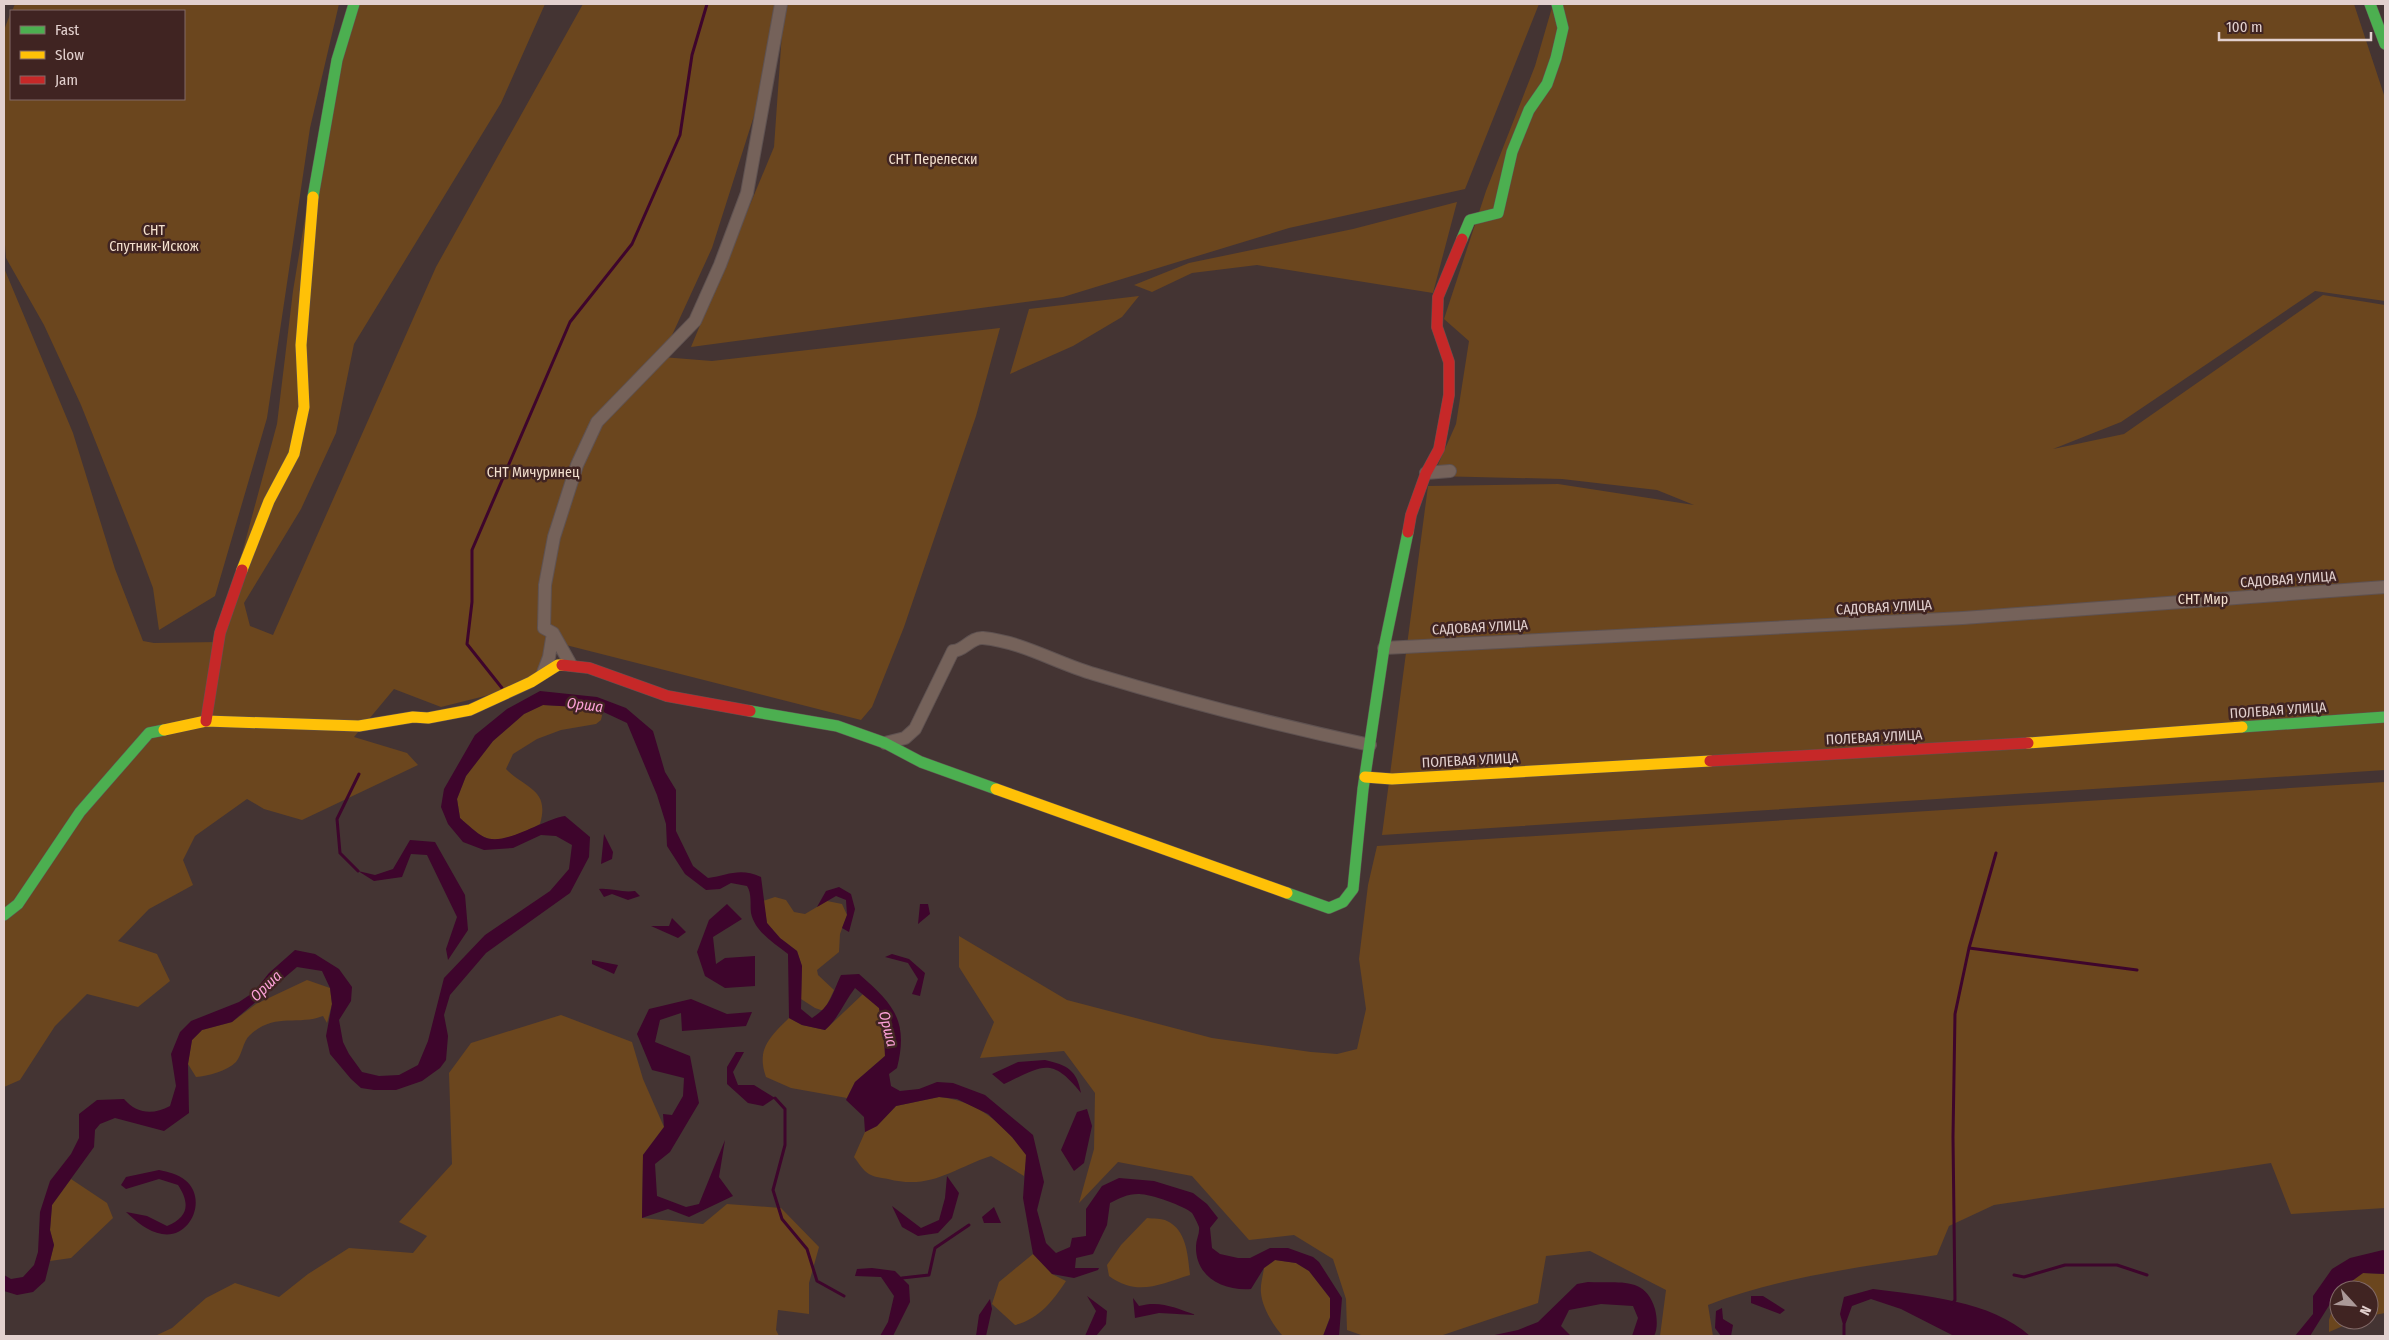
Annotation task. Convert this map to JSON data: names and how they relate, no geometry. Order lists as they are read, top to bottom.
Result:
{
  "streets": {
    "street": ["САДОВАЯ УЛИЦА", "ПОЛЕВАЯ УЛИЦА"]
  },
  "water": ["Орша"],
  "parks": [
    "СНТ Перелески",
    "СНТ Спутник-Искож",
    "СНТ Мичуринец",
    "СНТ Мир"
  ],
  "legend": ["Fast", "Slow", "Jam"],
  "scale_bar": "100 m",
  "north": "bottom right"
}
